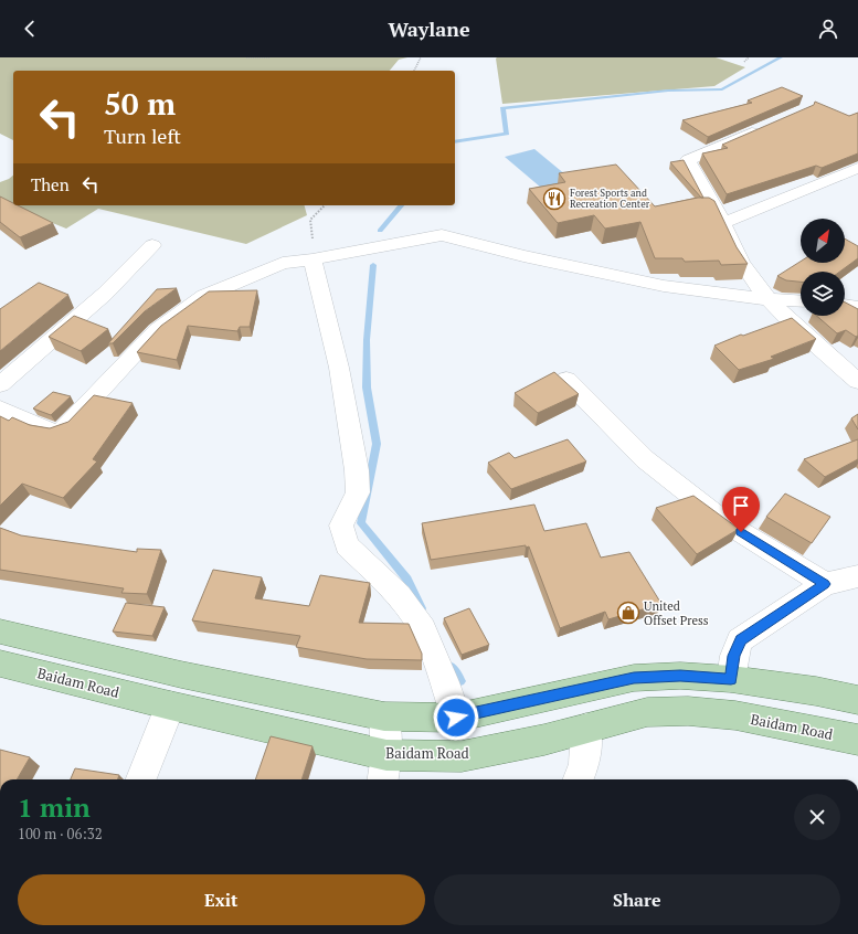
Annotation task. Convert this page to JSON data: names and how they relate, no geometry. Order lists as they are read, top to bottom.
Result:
{
  "streets": {
    "main road": ["Baidam Road"]
  },
  "places": {
    "restaurant": ["Forest Sports and Recreation Center"],
    "shop": ["United Offset Press"]
  },
  "north": "top right",
  "page": {
    "header": "Waylane",
    "turn": ["50 m", "Turn left"],
    "then": "Then",
    "heading": ["1 min", "100 m · 06:32"],
    "buttons": ["Exit", "Share"]
  }
}
